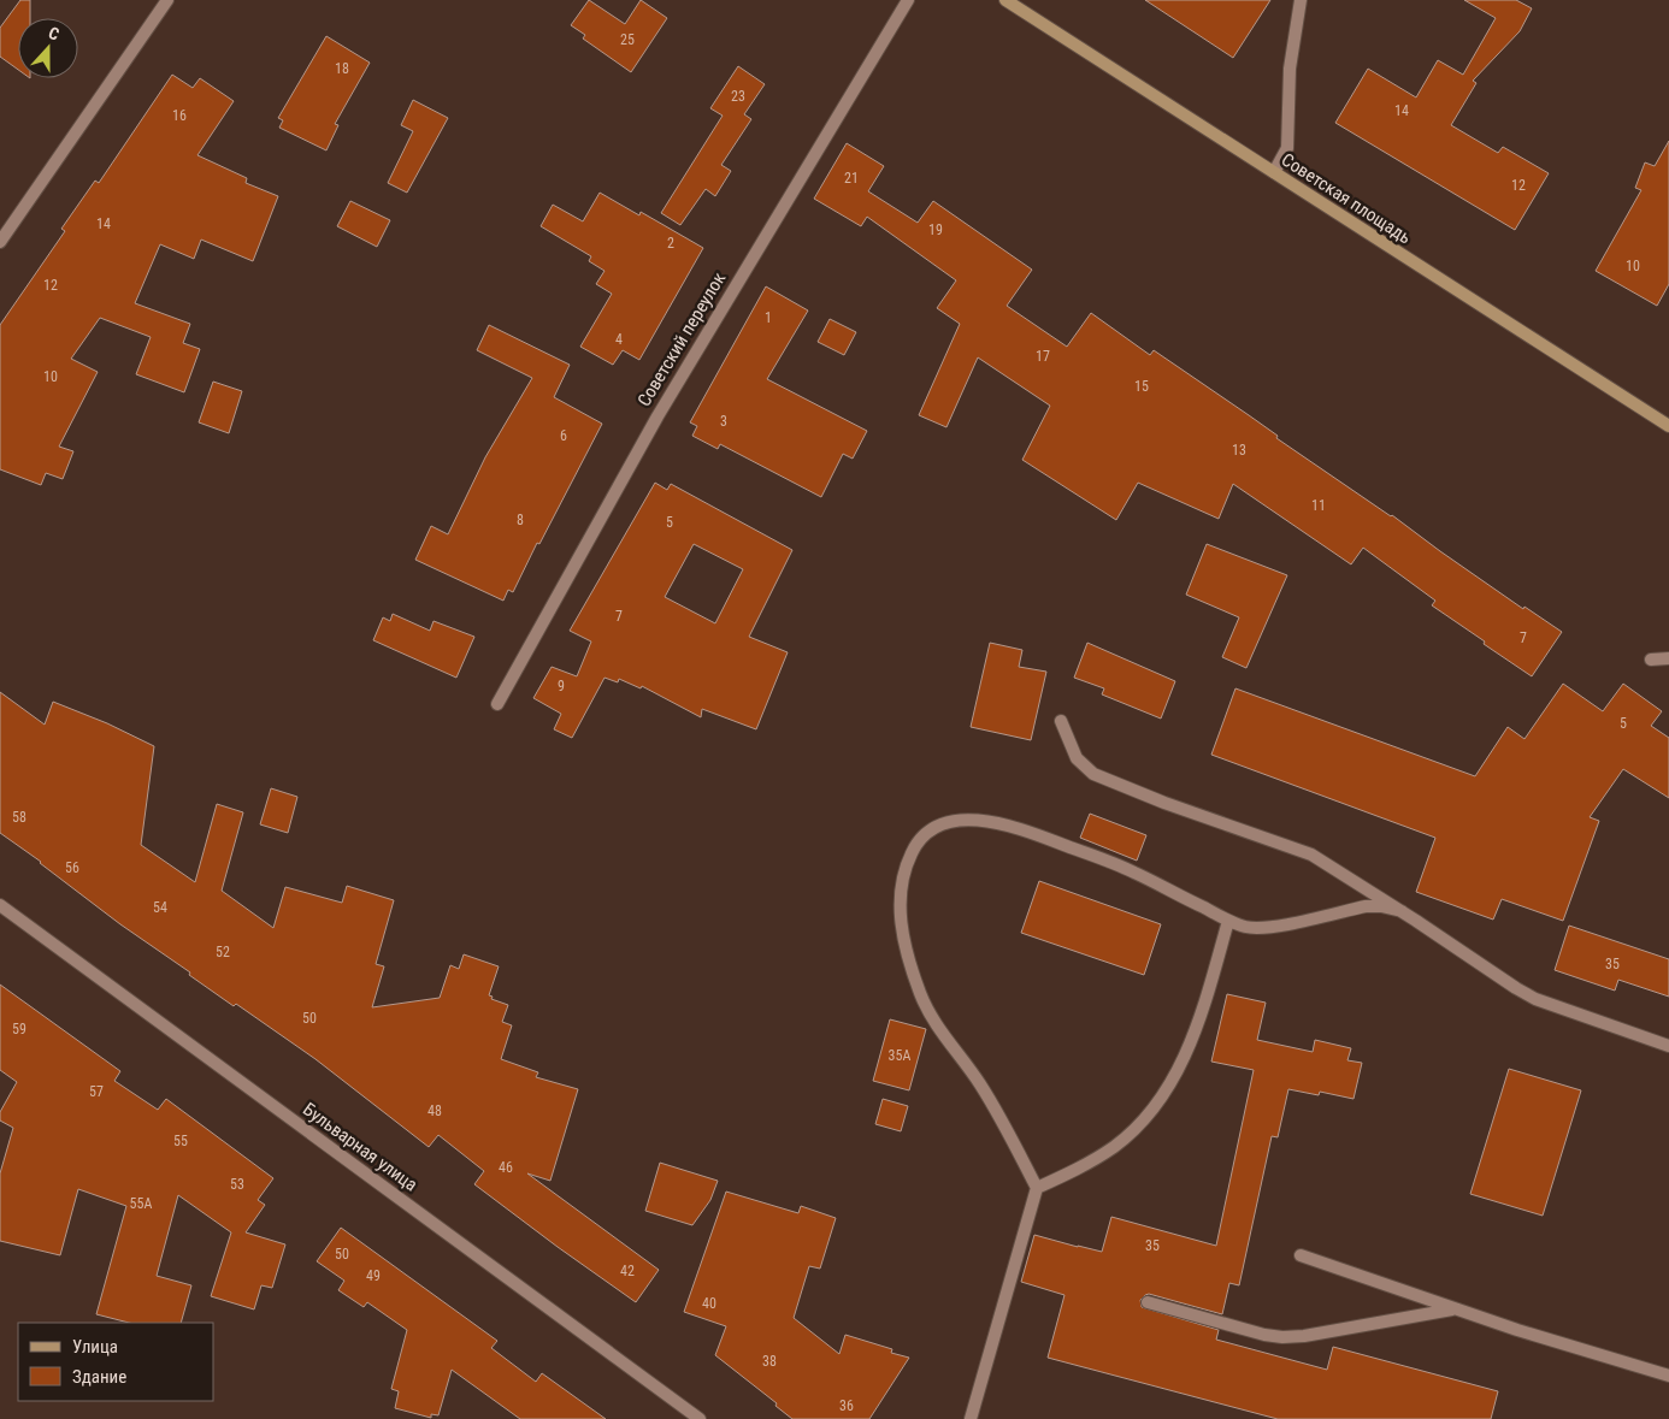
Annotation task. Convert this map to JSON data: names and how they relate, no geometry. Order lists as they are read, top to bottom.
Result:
{
  "streets": {
    "street": ["Советская площадь", "Советский переулок", "Бульварная улица"]
  },
  "house_numbers": [
    "25",
    "18",
    "23",
    "14",
    "16",
    "21",
    "12",
    "14",
    "19",
    "2",
    "10",
    "12",
    "1",
    "4",
    "17",
    "10",
    "15",
    "3",
    "6",
    "13",
    "11",
    "8",
    "5",
    "7",
    "7",
    "9",
    "5",
    "58",
    "56",
    "54",
    "52",
    "35",
    "50",
    "59",
    "35А",
    "57",
    "48",
    "55",
    "46",
    "53",
    "55А",
    "35",
    "50",
    "42",
    "49",
    "40",
    "38",
    "36"
  ],
  "legend": ["Улица", "Здание"],
  "north": "top"
}
